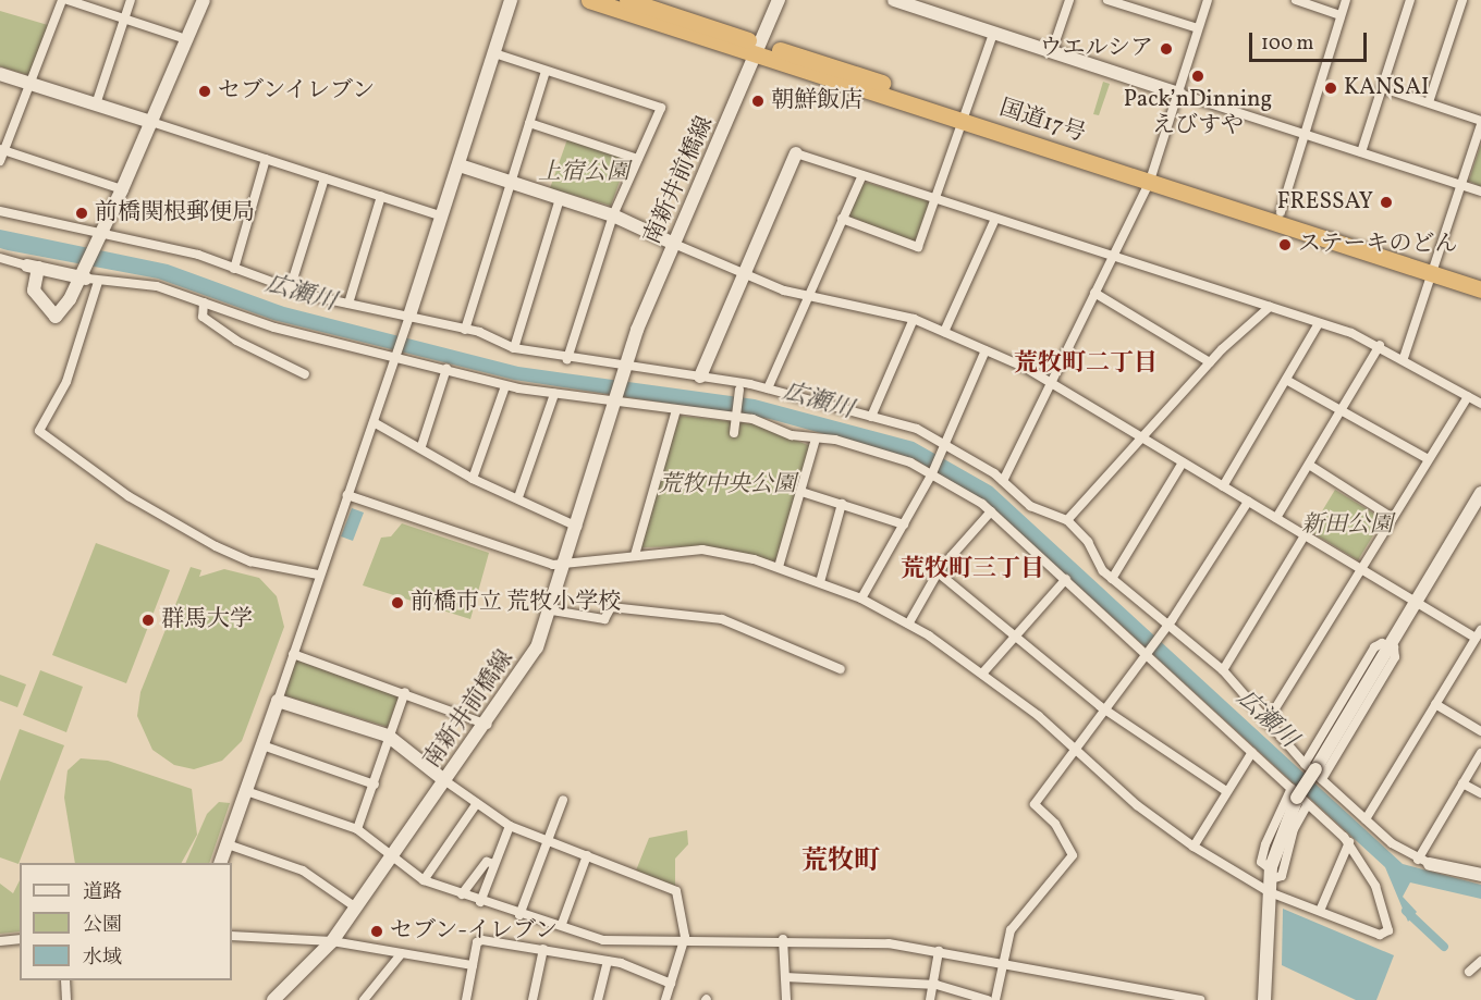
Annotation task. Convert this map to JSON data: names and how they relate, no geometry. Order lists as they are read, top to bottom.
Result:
{
  "streets": {
    "highway": ["国道17号"],
    "street": ["南新井前橋線"]
  },
  "crossings": [
    ["国道17号", "南新井前橋線"]
  ],
  "districts": ["荒牧町二丁目", "荒牧町三丁目", "荒牧町"],
  "water": ["広瀬川"],
  "parks": ["上宿公園", "荒牧中央公園", "新田公園"],
  "places": [
    "ウエルシア",
    "Pack’nDinning えびすや",
    "KANSAI",
    "セブンイレブン",
    "朝鮮飯店",
    "FRESSAY",
    "前橋関根郵便局",
    "ステーキのどん",
    "前橋市立 荒牧小学校",
    "群馬大学",
    "セブン-イレブン"
  ],
  "legend": ["道路", "公園", "水域"],
  "scale_bar": "100 m"
}
